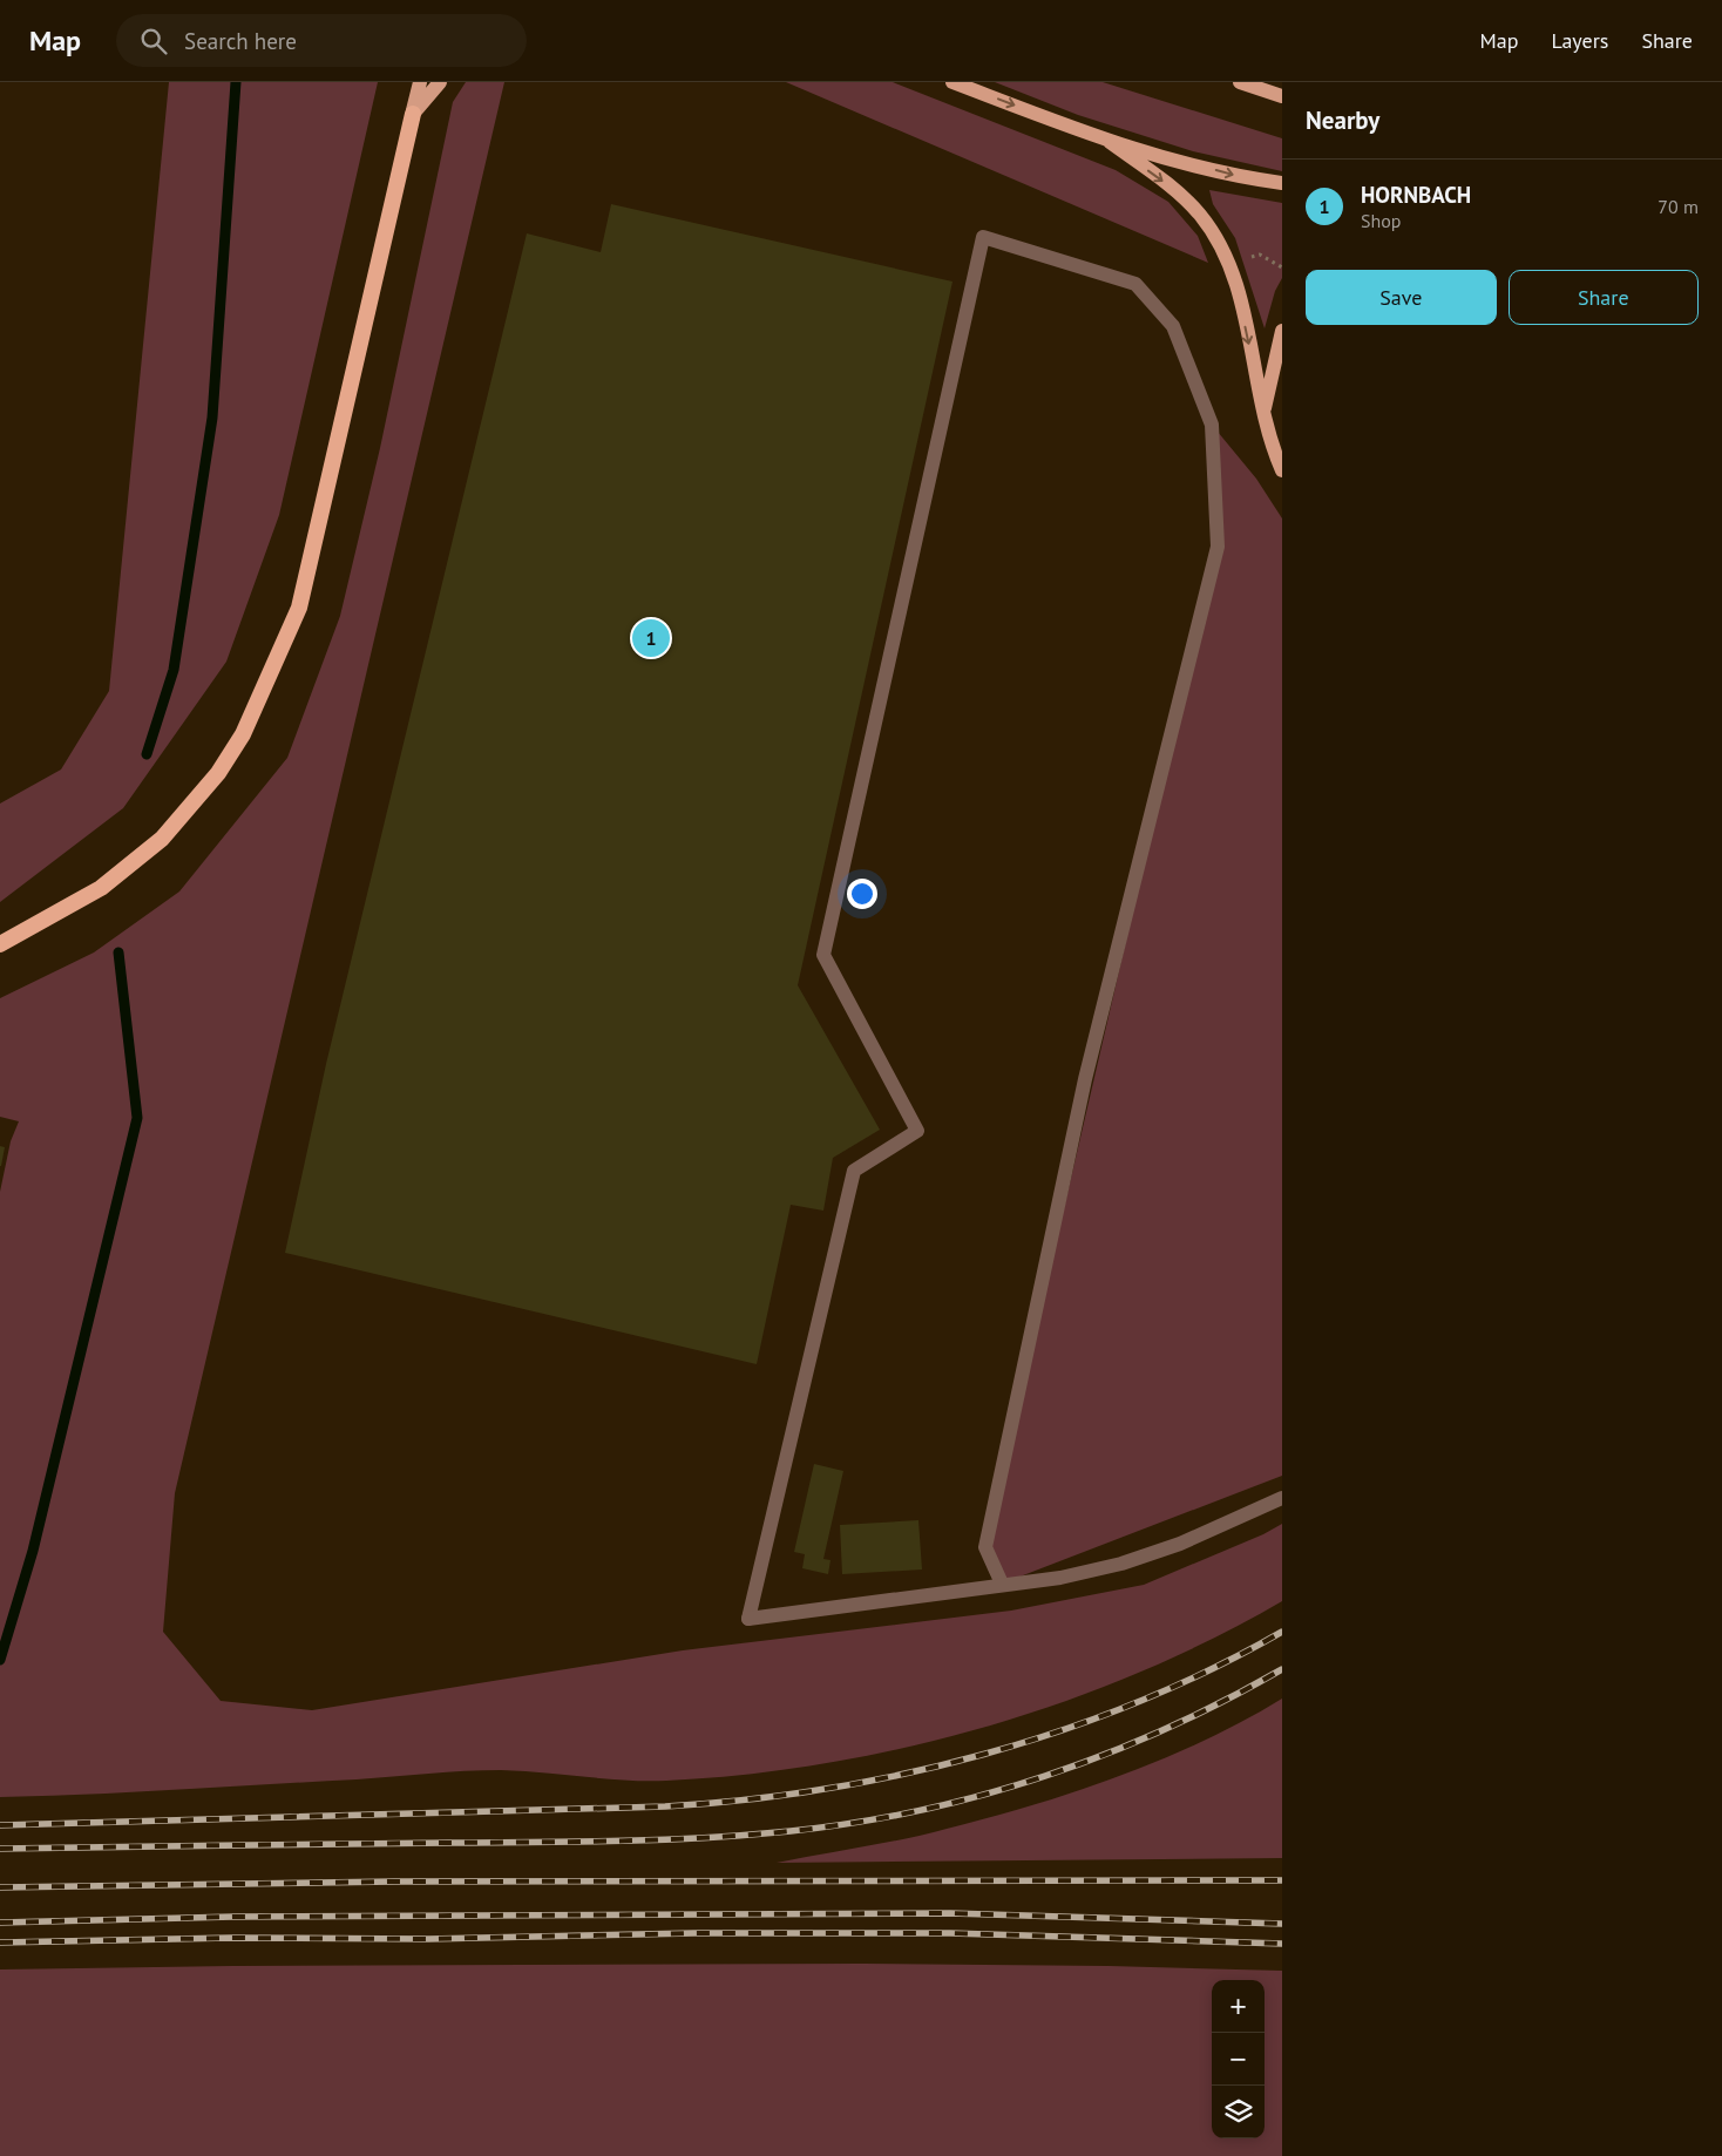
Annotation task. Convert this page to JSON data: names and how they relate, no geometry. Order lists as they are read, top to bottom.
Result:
{
  "page": {
    "header": "Map",
    "search": "Search here",
    "nav": ["Map", "Layers", "Share"],
    "heading": "Nearby",
    "list": [
      {
        "mark": "1",
        "name": "HORNBACH",
        "note": "Shop",
        "value": "70 m"
      }
    ],
    "buttons": ["Save", "Share"],
    "pins": "1",
    "map_buttons": ["+", "−"]
  }
}
